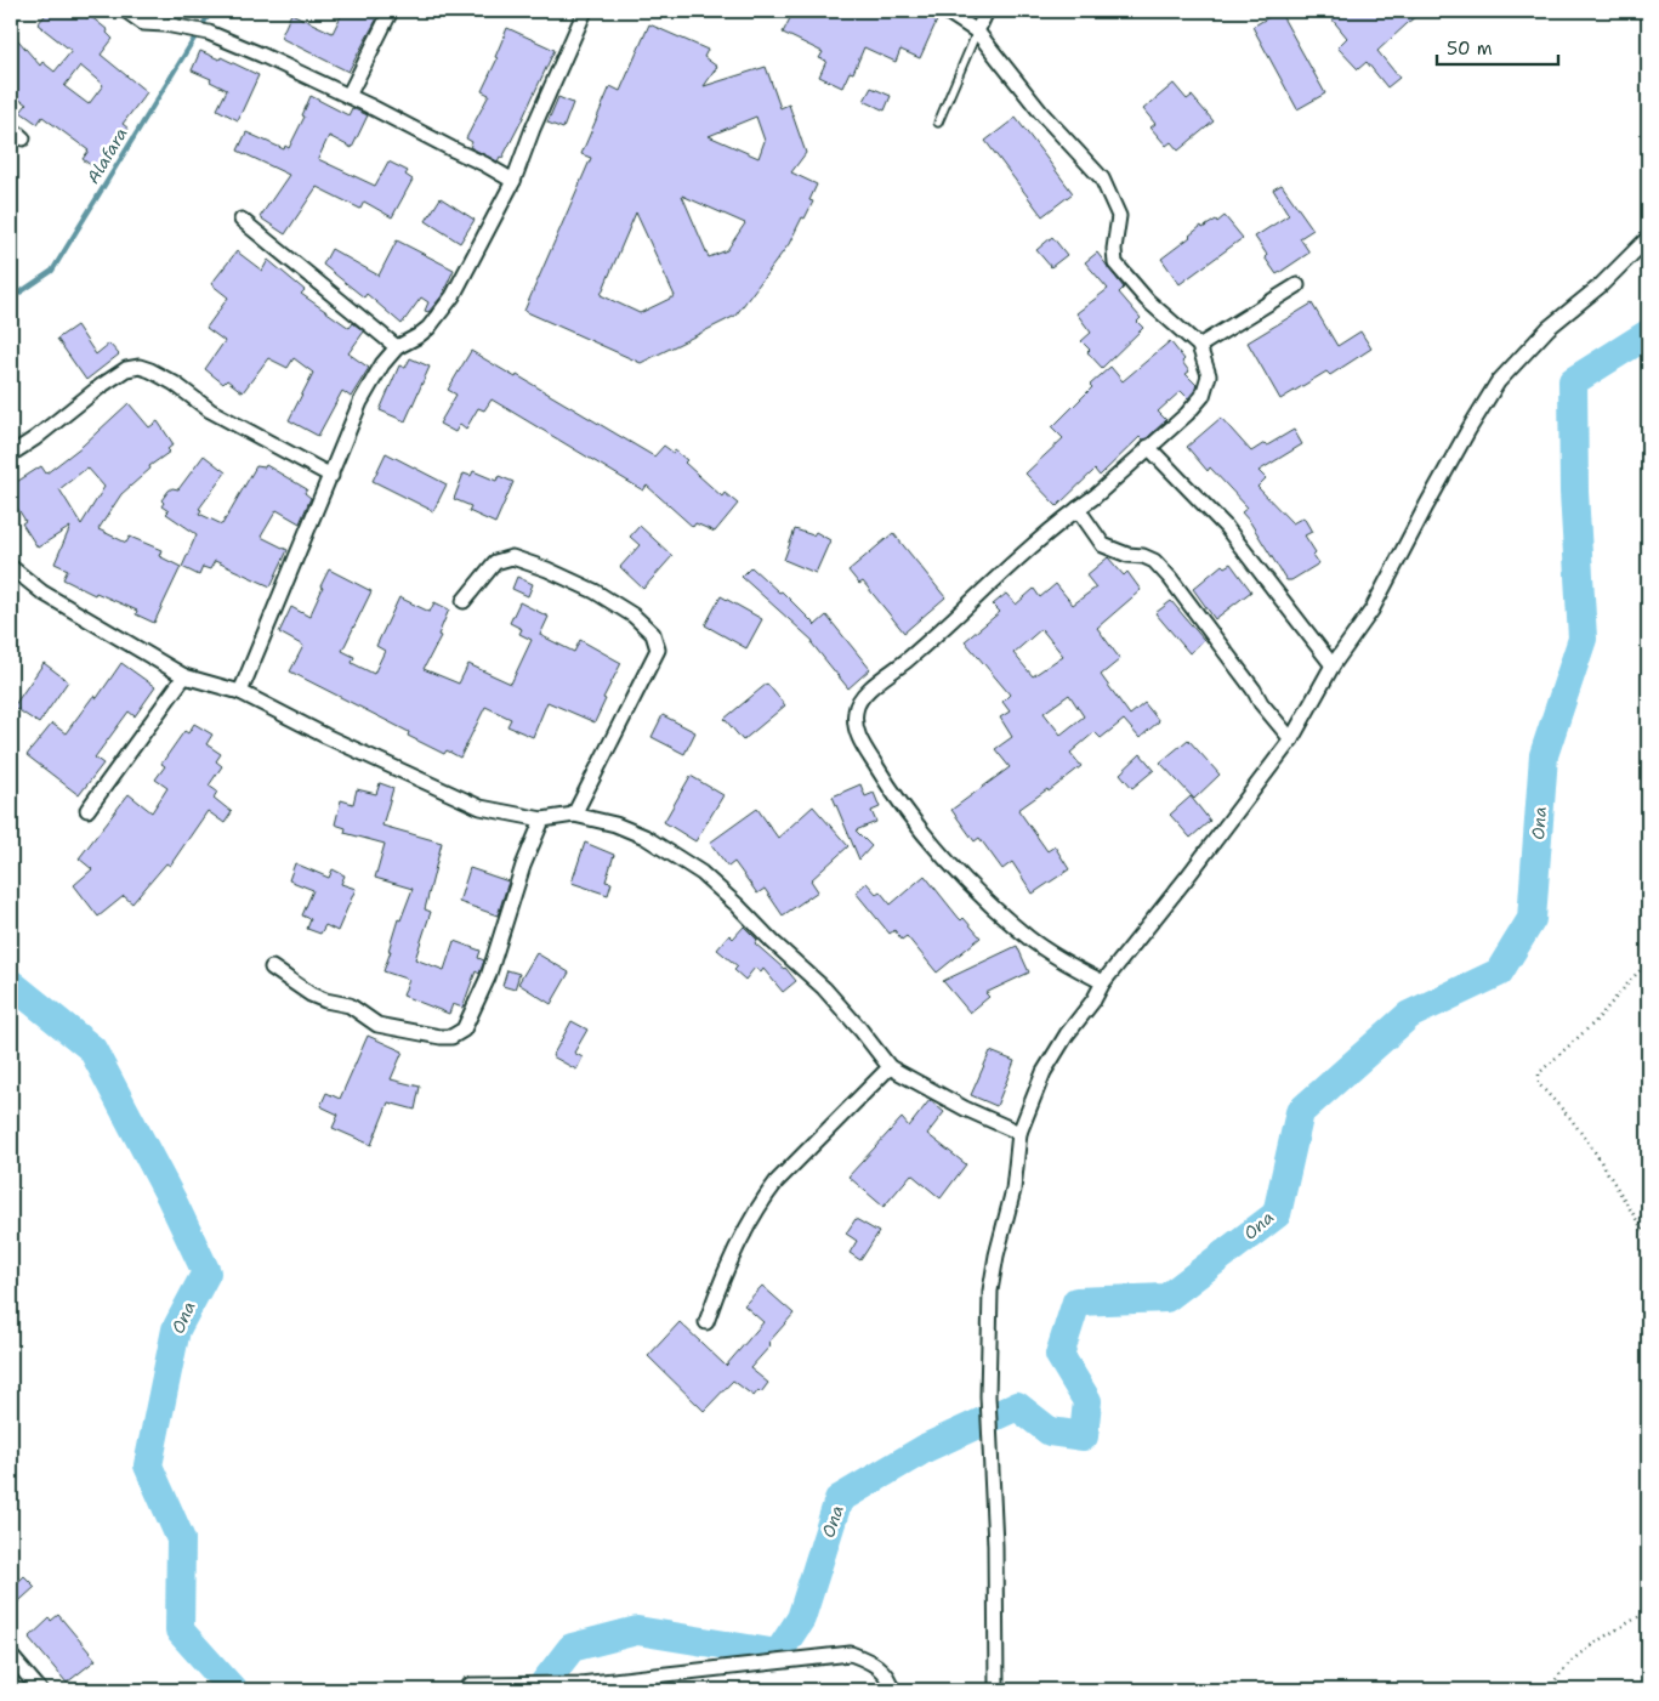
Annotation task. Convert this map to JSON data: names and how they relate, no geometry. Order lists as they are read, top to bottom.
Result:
{
  "water": ["Alafara", "Ona"],
  "scale_bar": "50 m"
}
